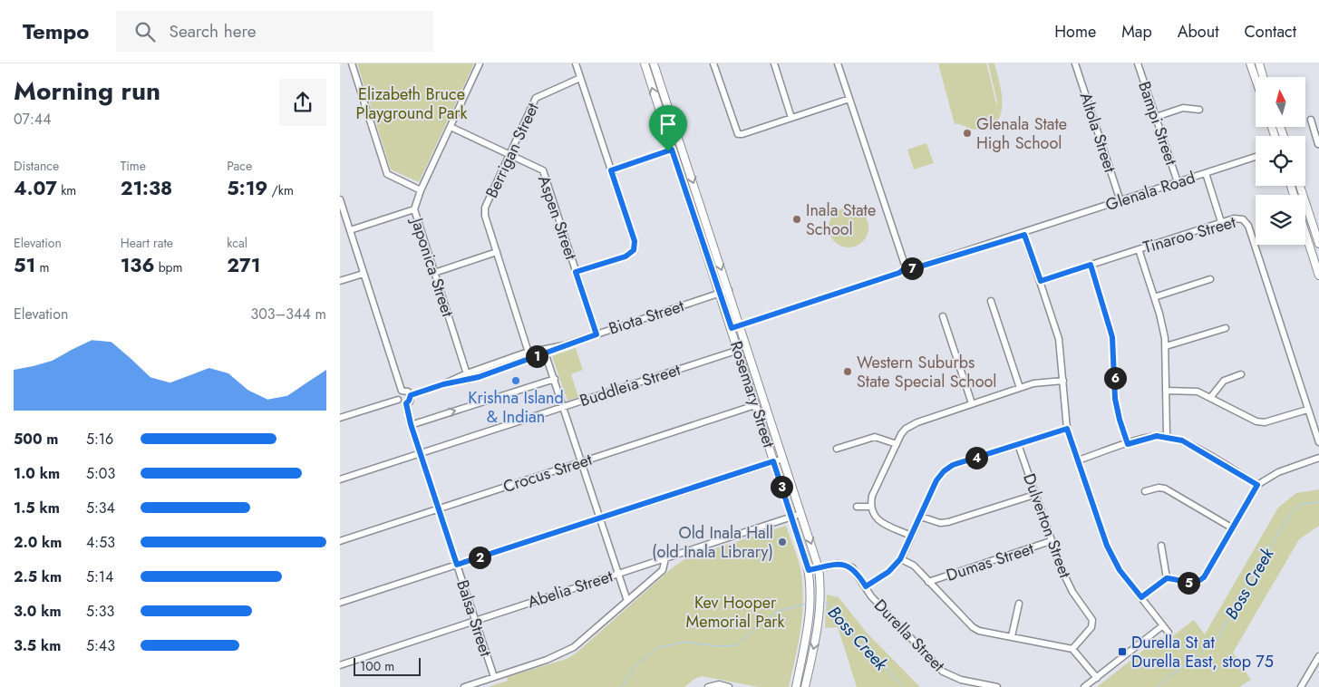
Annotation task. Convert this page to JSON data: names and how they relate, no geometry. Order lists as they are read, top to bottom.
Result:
{
  "streets": {
    "main road": ["Rosemary Street"],
    "street": [
      "Bampi Street",
      "Altola Street",
      "Berrigan Street",
      "Glenala Road",
      "Aspen Street",
      "Tinaroo Street",
      "Japonica Street",
      "Biota Street",
      "Buddleia Street",
      "Crocus Street",
      "Dulverton Street",
      "Dumas Street",
      "Abelia Street",
      "Balsa Street",
      "Durella Street"
    ]
  },
  "crossings": [
    ["Bampi Street", "Glenala Road"],
    ["Altola Street", "Glenala Road"],
    ["Berrigan Street", "Aspen Street"],
    ["Berrigan Street", "Biota Street"],
    ["Glenala Road", "Rosemary Street"],
    ["Aspen Street", "Japonica Street"],
    ["Aspen Street", "Biota Street"],
    ["Japonica Street", "Biota Street"],
    ["Biota Street", "Rosemary Street"],
    ["Biota Street", "Balsa Street"],
    ["Buddleia Street", "Rosemary Street"],
    ["Buddleia Street", "Balsa Street"],
    ["Rosemary Street", "Crocus Street"],
    ["Rosemary Street", "Abelia Street"],
    ["Rosemary Street", "Durella Street"],
    ["Crocus Street", "Balsa Street"],
    ["Dulverton Street", "Dumas Street"],
    ["Abelia Street", "Balsa Street"]
  ],
  "water": ["Boss Creek"],
  "parks": ["Elizabeth Bruce Playground Park", "Kev Hooper Memorial Park"],
  "places": {
    "other": [
      "Glenala State High School",
      "Inala State School",
      "Western Suburbs State Special School",
      "Krishna Island & Indian",
      "Old Inala Hall (old Inala Library)"
    ],
    "transit": ["Durella St at Durella East, stop 75"]
  },
  "scale_bar": "100 m",
  "north": "top",
  "page": {
    "header": "Tempo",
    "search": "Search here",
    "nav": [
      "Home",
      "Map",
      "About",
      "Contact"
    ],
    "heading": ["Morning run", "07:44"],
    "stats": [
      ["Distance", "4.07 km"],
      ["Time", "21:38"],
      ["Pace", "5:19 /km"],
      ["Elevation", "51 m"],
      ["Heart rate", "136 bpm"],
      ["kcal", "271"]
    ],
    "pins": [
      "7",
      "1",
      "6",
      "4",
      "3",
      "2",
      "5"
    ],
    "chart": ["Elevation", "303–344 m"],
    "list": [
      {
        "name": "500 m",
        "note": "5:16"
      },
      {
        "name": "1.0 km",
        "note": "5:03"
      },
      {
        "name": "1.5 km",
        "note": "5:34"
      },
      {
        "name": "2.0 km",
        "note": "4:53"
      },
      {
        "name": "2.5 km",
        "note": "5:14"
      },
      {
        "name": "3.0 km",
        "note": "5:33"
      },
      {
        "name": "3.5 km",
        "note": "5:43"
      }
    ],
    "scale": "100 m"
  }
}
